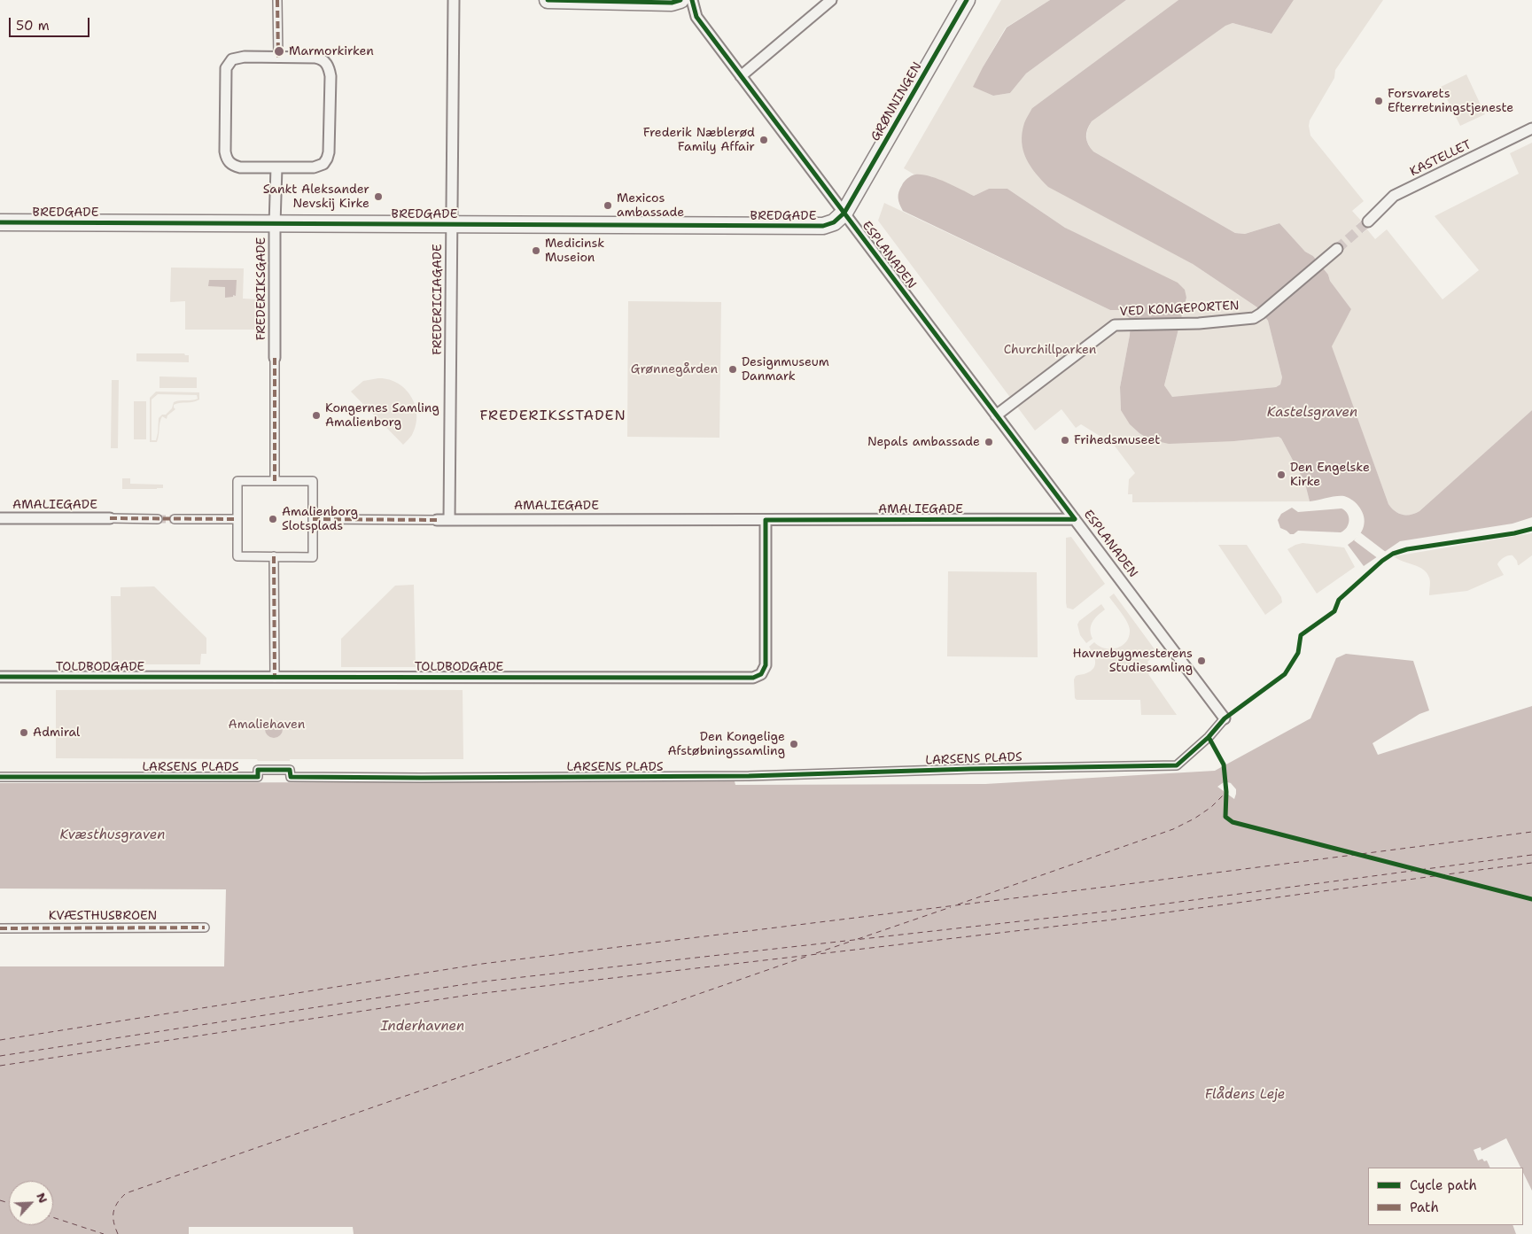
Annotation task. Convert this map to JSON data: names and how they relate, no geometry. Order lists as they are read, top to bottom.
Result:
{
  "streets": {
    "main road": ["GRØNNINGEN", "BREDGADE"],
    "street": [
      "KASTELLET",
      "ESPLANADEN",
      "FREDERIKSGADE",
      "FREDERICIAGADE",
      "VED KONGEPORTEN",
      "AMALIEGADE",
      "TOLDBODGADE",
      "LARSENS PLADS",
      "KVÆSTHUSBROEN"
    ]
  },
  "crossings": [
    ["GRØNNINGEN", "BREDGADE"],
    ["GRØNNINGEN", "ESPLANADEN"],
    ["BREDGADE", "ESPLANADEN"],
    ["BREDGADE", "FREDERIKSGADE"],
    ["BREDGADE", "FREDERICIAGADE"],
    ["ESPLANADEN", "VED KONGEPORTEN"],
    ["ESPLANADEN", "AMALIEGADE"],
    ["ESPLANADEN", "LARSENS PLADS"],
    ["FREDERICIAGADE", "AMALIEGADE"],
    ["AMALIEGADE", "TOLDBODGADE"]
  ],
  "districts": ["FREDERIKSSTADEN"],
  "water": [
    "Kastelsgraven",
    "Kvæsthusgraven",
    "Inderhavnen",
    "Flådens Leje"
  ],
  "parks": ["Churchillparken", "Grønnegården", "Amaliehaven"],
  "places": [
    "Marmorkirken",
    "Forsvarets Efterretningstjeneste",
    "Frederik Næblerød Family Affair",
    "Sankt Aleksander Nevskij Kirke",
    "Mexicos ambassade",
    "Medicinsk Museion",
    "Designmuseum Danmark",
    "Kongernes Samling Amalienborg",
    "Frihedsmuseet",
    "Nepals ambassade",
    "Den Engelske Kirke",
    "Amalienborg Slotsplads",
    "Havnebygmesterens Studiesamling",
    "Admiral",
    "Den Kongelige Afstøbningssamling"
  ],
  "legend": ["Cycle path", "Path"],
  "scale_bar": "50 m",
  "north": "top right"
}
